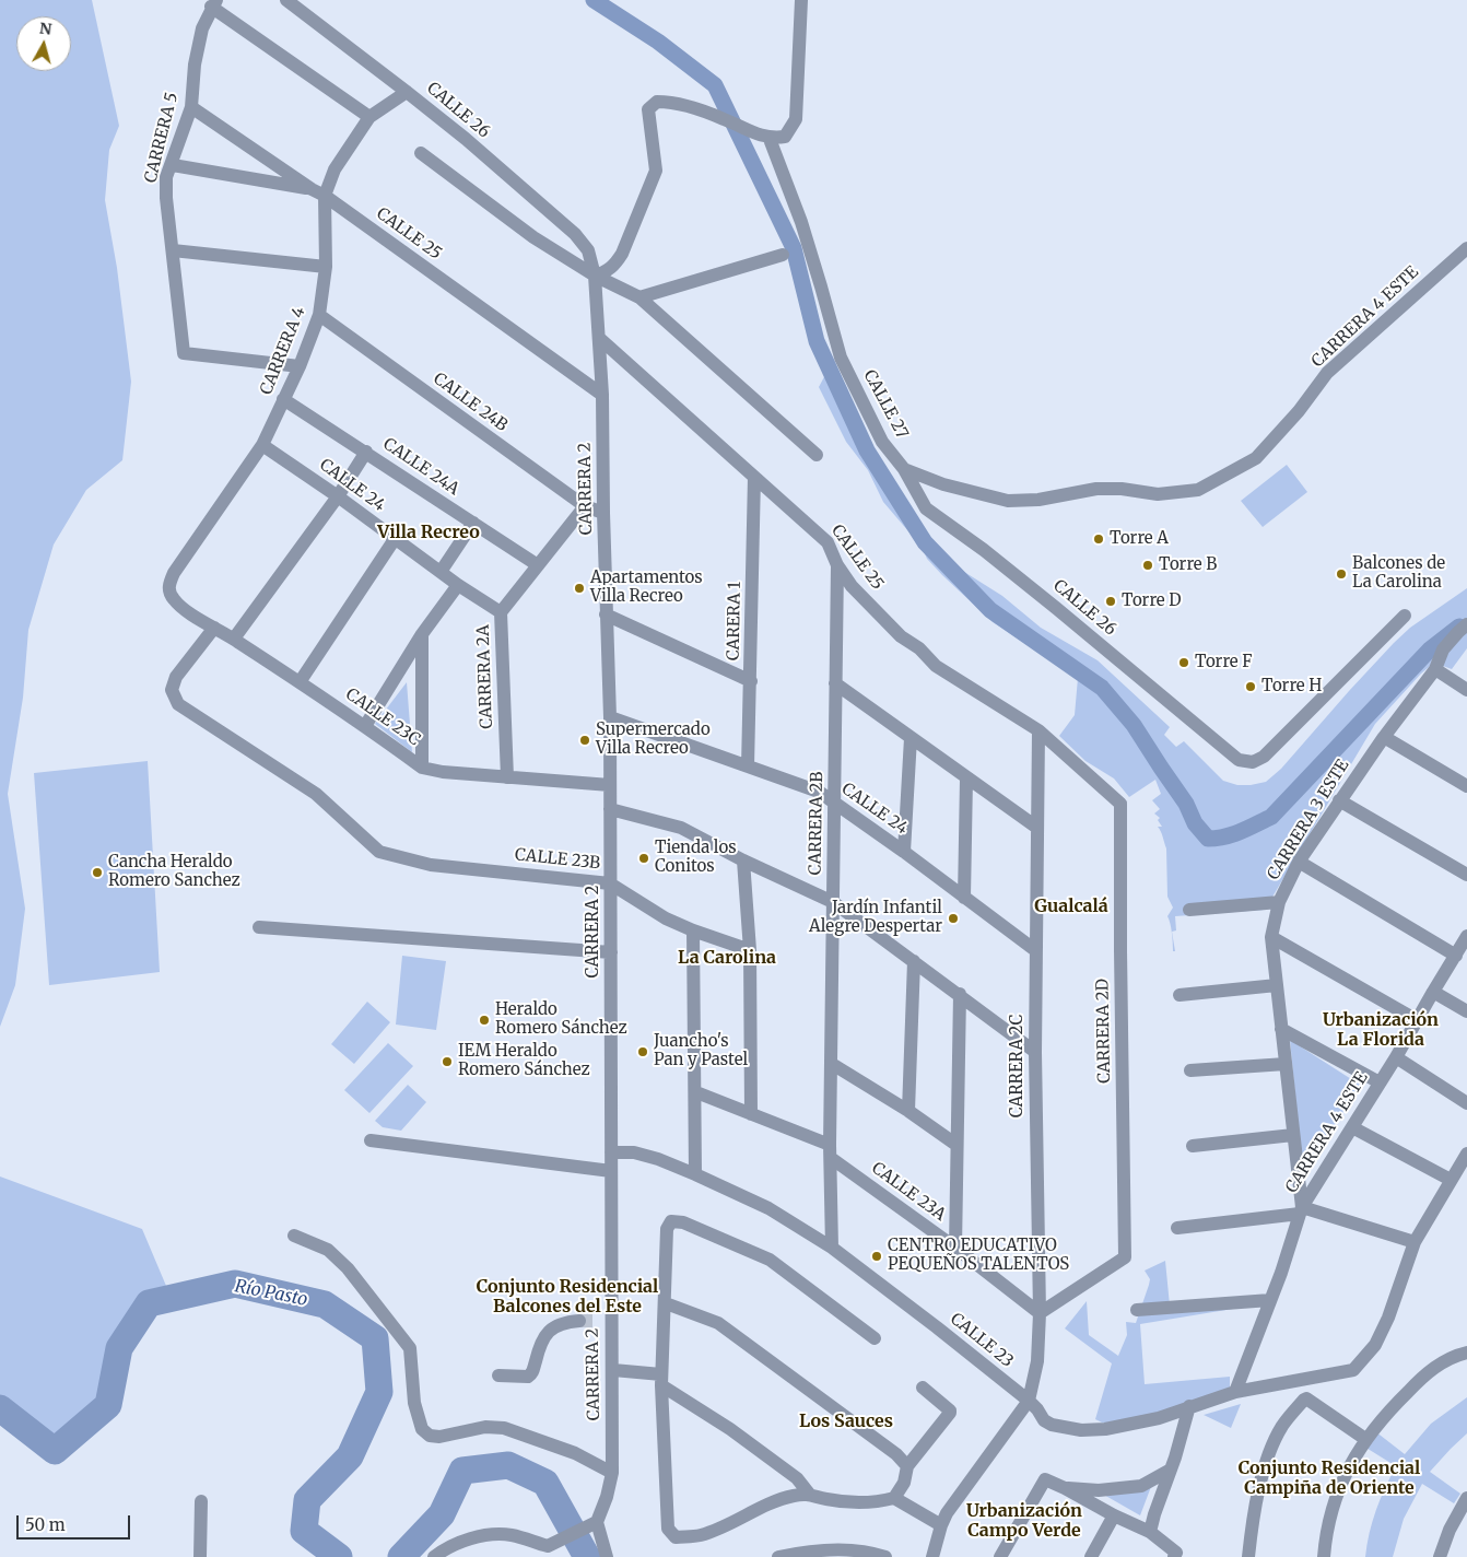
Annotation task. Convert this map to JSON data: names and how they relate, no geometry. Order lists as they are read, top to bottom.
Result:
{
  "streets": {
    "street": [
      "CALLE 26",
      "CARRERA 5",
      "CALLE 25",
      "CARRERA 4 ESTE",
      "CARRERA 4",
      "CALLE 24B",
      "CALLE 27",
      "CALLE 24A",
      "CALLE 24",
      "CARRERA 2",
      "CARERA 1",
      "CARRERA 2A",
      "CALLE 23C",
      "CARRERA 3 ESTE",
      "CARRERA 2B",
      "CALLE 23B",
      "CARRERA 2D",
      "CARRERA 2C",
      "CALLE 23A",
      "CALLE 23"
    ]
  },
  "crossings": [
    ["CALLE 26", "CARRERA 4"],
    ["CALLE 26", "CALLE 27"],
    ["CALLE 26", "CARRERA 2"],
    ["CARRERA 5", "CALLE 25"],
    ["CARRERA 5", "CARRERA 4"],
    ["CALLE 25", "CARRERA 4"],
    ["CALLE 25", "CARRERA 2"],
    ["CALLE 25", "CARERA 1"],
    ["CALLE 25", "CARRERA 2B"],
    ["CALLE 25", "CARRERA 2D"],
    ["CALLE 25", "CARRERA 2C"],
    ["CARRERA 4 ESTE", "CALLE 27"],
    ["CARRERA 4 ESTE", "CARRERA 3 ESTE"],
    ["CARRERA 4 ESTE", "CALLE 23"],
    ["CARRERA 4", "CALLE 24B"],
    ["CARRERA 4", "CALLE 24A"],
    ["CARRERA 4", "CALLE 24"],
    ["CARRERA 4", "CALLE 23C"],
    ["CALLE 24B", "CARRERA 2"],
    ["CALLE 24B", "CARRERA 2A"],
    ["CALLE 24A", "CARRERA 2A"],
    ["CALLE 24", "CARRERA 2"],
    ["CALLE 24", "CARERA 1"],
    ["CALLE 24", "CARRERA 2A"],
    ["CALLE 24", "CARRERA 2B"],
    ["CALLE 24", "CARRERA 2C"],
    ["CARRERA 2", "CALLE 23C"],
    ["CARRERA 2", "CALLE 23B"],
    ["CARRERA 2", "CALLE 23"],
    ["CARRERA 2A", "CALLE 23C"],
    ["CALLE 23C", "CALLE 23B"],
    ["CARRERA 2B", "CALLE 23A"],
    ["CARRERA 2B", "CALLE 23"],
    ["CARRERA 2D", "CARRERA 2C"],
    ["CARRERA 2D", "CALLE 23A"],
    ["CARRERA 2C", "CALLE 23A"],
    ["CARRERA 2C", "CALLE 23"]
  ],
  "districts": [
    "Villa Recreo",
    "Gualcalá",
    "La Carolina",
    "Urbanización La Florida",
    "Conjunto Residencial Balcones del Este",
    "Los Sauces",
    "Conjunto Residencial Campiña de Oriente",
    "Urbanización Campo Verde"
  ],
  "water": ["Río Pasto"],
  "places": [
    "Torre A",
    "Torre B",
    "Balcones de La Carolina",
    "Apartamentos Villa Recreo",
    "Torre D",
    "Torre F",
    "Torre H",
    "Supermercado Villa Recreo",
    "Tienda los Conitos",
    "Cancha Heraldo Romero Sanchez",
    "Jardín Infantil Alegre Despertar",
    "Heraldo Romero Sánchez",
    "Juancho's Pan y Pastel",
    "IEM Heraldo Romero Sánchez",
    "CENTRO EDUCATIVO PEQUEÑOS TALENTOS"
  ],
  "scale_bar": "50 m",
  "north": "top"
}
